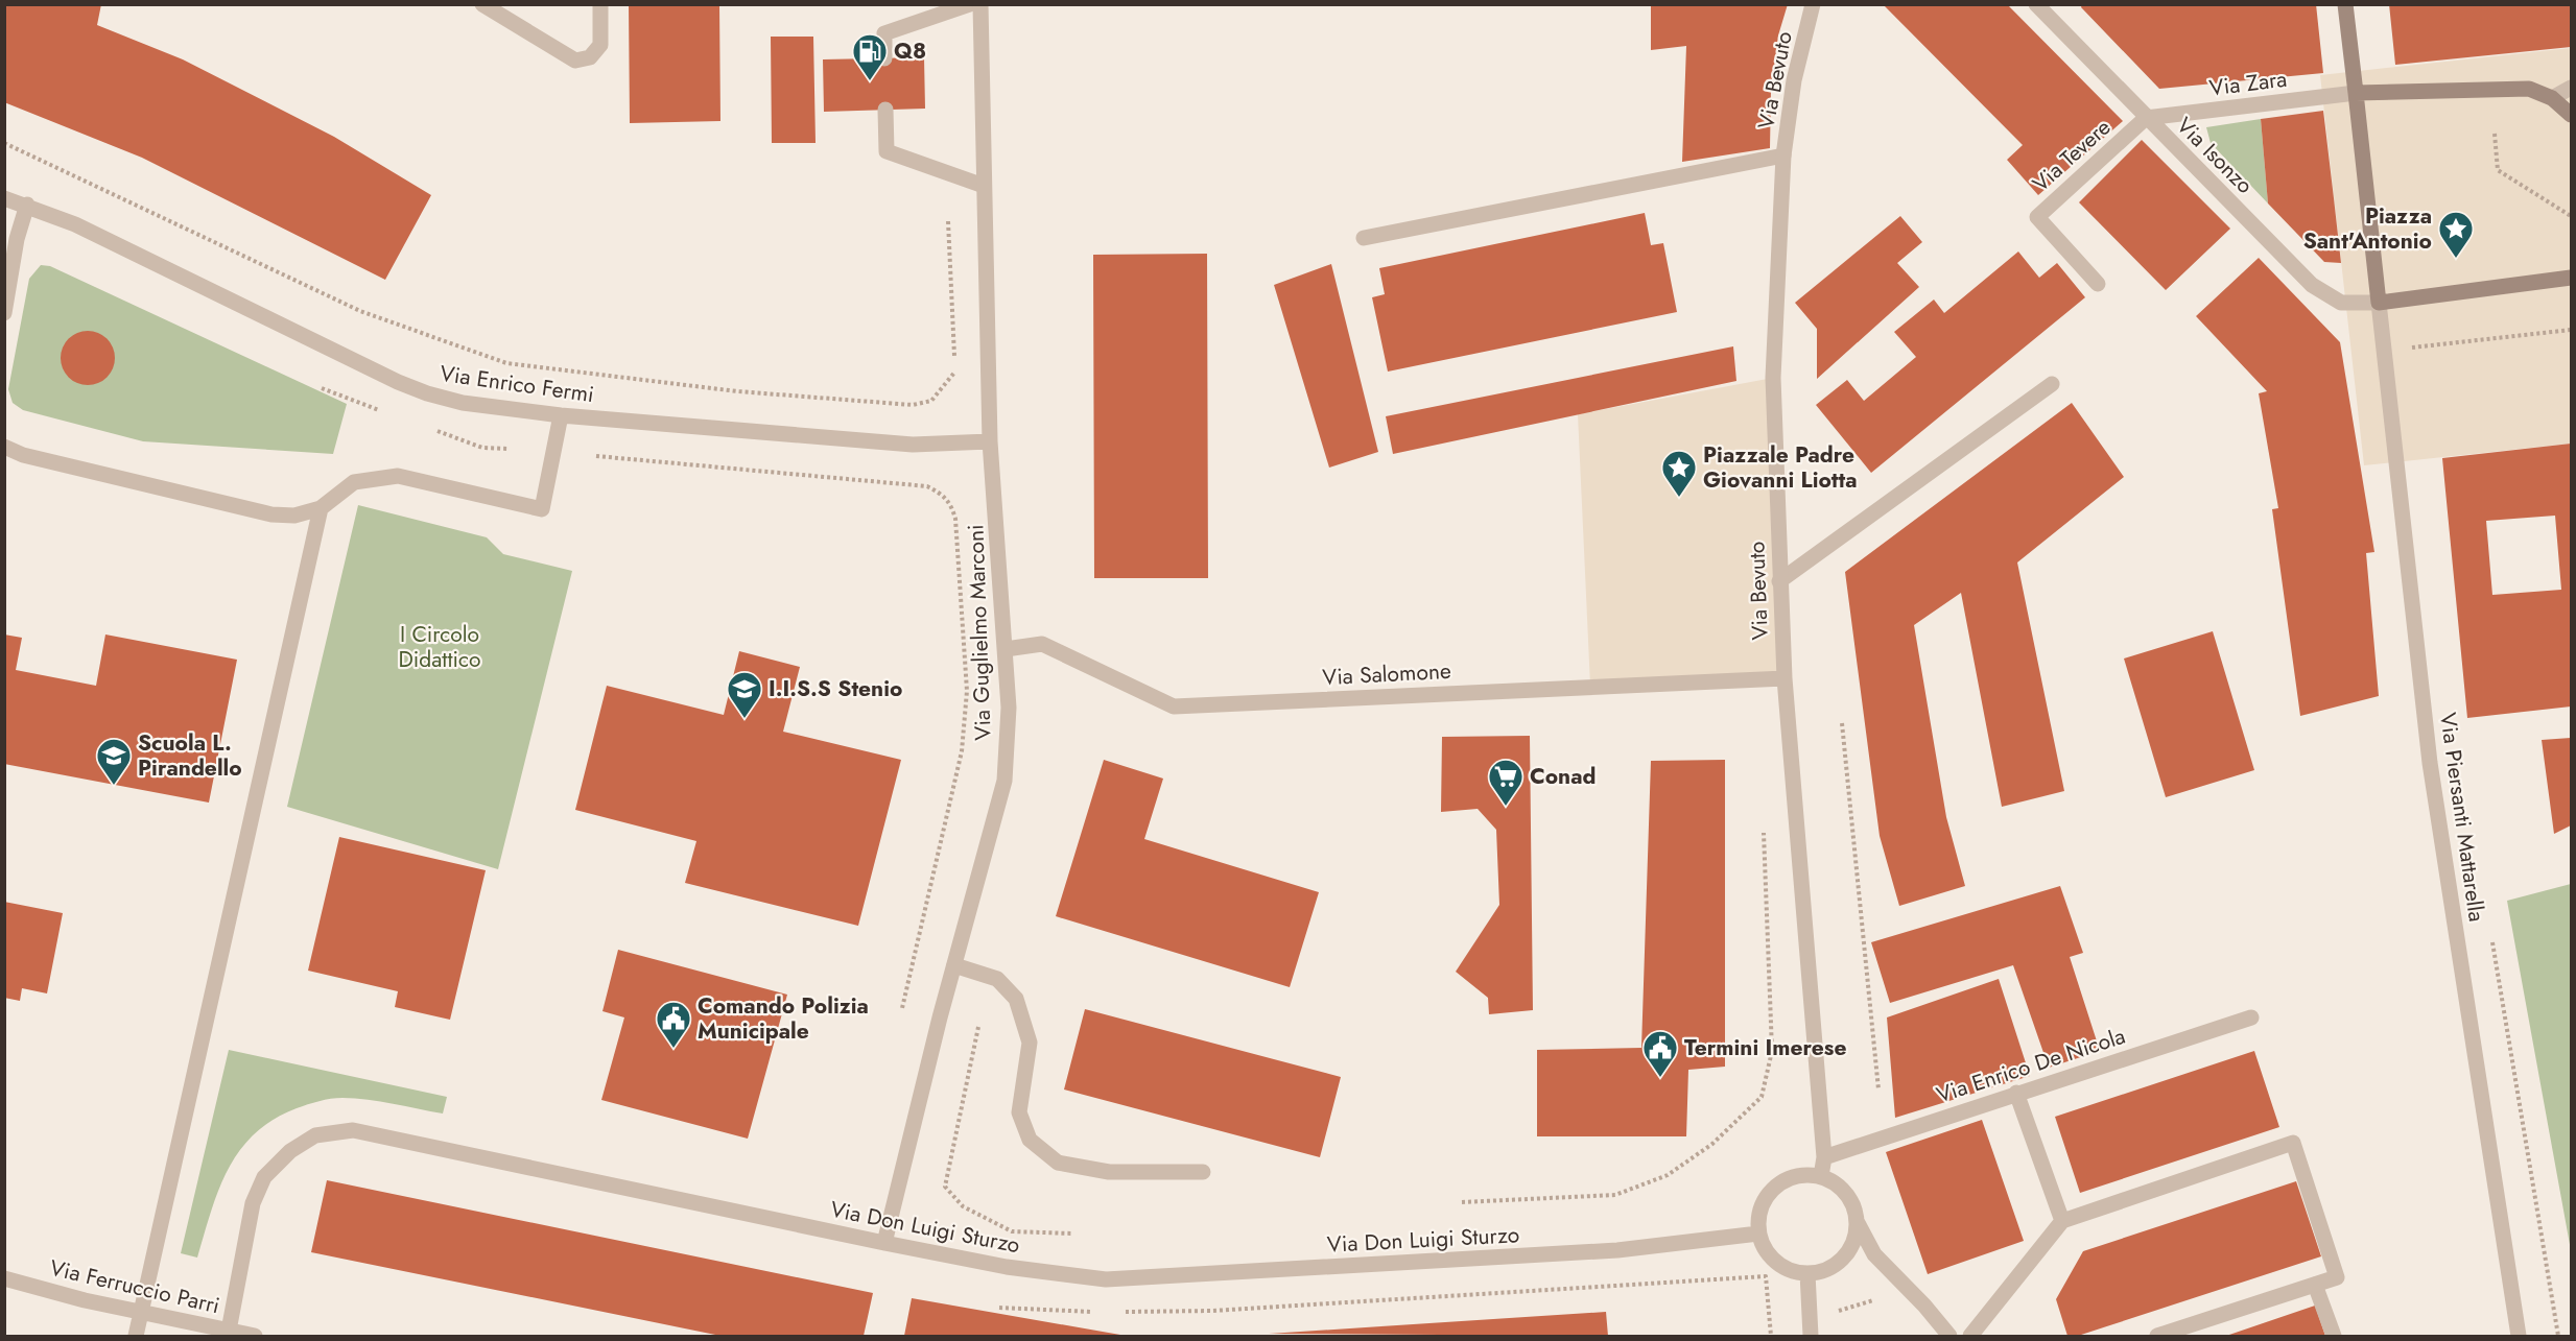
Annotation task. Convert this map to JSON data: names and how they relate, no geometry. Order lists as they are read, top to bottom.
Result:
{
  "streets": {
    "street": [
      "Via Bevuto",
      "Via Zara",
      "Via Tevere",
      "Via Isonzo",
      "Via Enrico Fermi",
      "Via Guglielmo Marconi",
      "Via Salomone",
      "Via Piersanti Mattarella",
      "Via Enrico De Nicola",
      "Via Don Luigi Sturzo",
      "Via Ferruccio Parri"
    ]
  },
  "crossings": [
    ["Via Bevuto", "Via Salomone"],
    ["Via Bevuto", "Via Enrico De Nicola"],
    ["Via Bevuto", "Via Don Luigi Sturzo"],
    ["Via Zara", "Via Tevere"],
    ["Via Zara", "Via Isonzo"],
    ["Via Tevere", "Via Isonzo"],
    ["Via Isonzo", "Via Piersanti Mattarella"],
    ["Via Enrico Fermi", "Via Guglielmo Marconi"],
    ["Via Guglielmo Marconi", "Via Salomone"],
    ["Via Guglielmo Marconi", "Via Don Luigi Sturzo"],
    ["Via Don Luigi Sturzo", "Via Ferruccio Parri"]
  ],
  "parks": ["I Circolo Didattico"],
  "places": {
    "fuel station": ["Q8"],
    "place": ["Piazza Sant'Antonio", "Piazzale Padre Giovanni Liotta"],
    "school or university": ["I.I.S.S Stenio", "Scuola L. Pirandello"],
    "supermarket": ["Conad"],
    "public building": ["Comando Polizia Municipale", "Termini Imerese"]
  }
}
